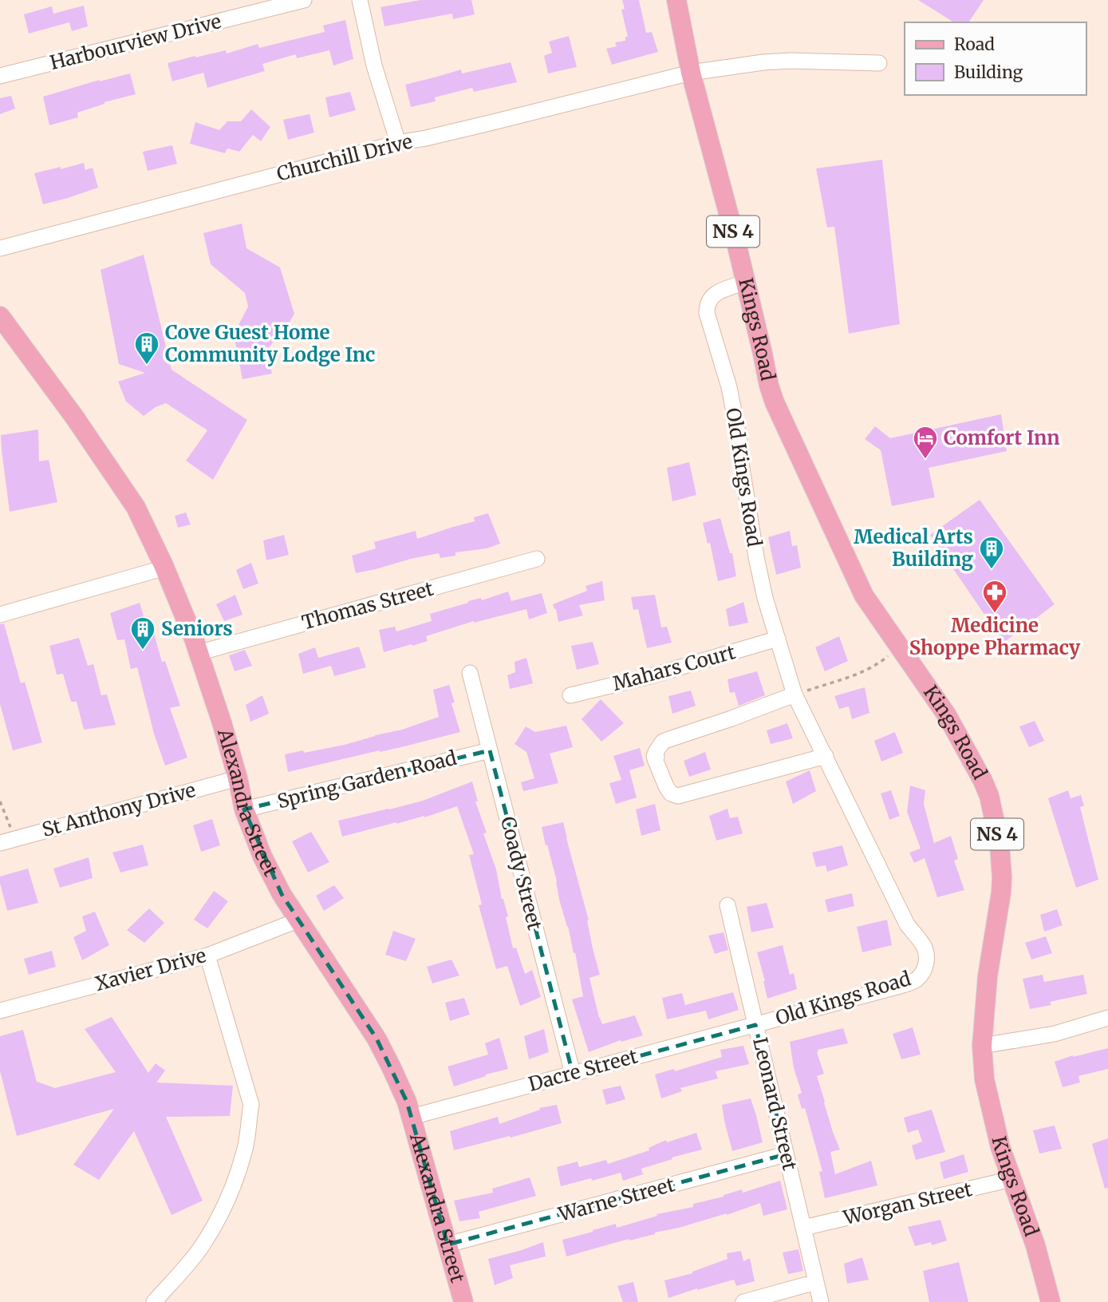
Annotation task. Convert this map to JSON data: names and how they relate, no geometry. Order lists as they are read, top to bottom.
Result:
{
  "streets": {
    "main road": ["NS 4", "Kings Road", "Alexandra Street"],
    "street": [
      "Harbourview Drive",
      "Churchill Drive",
      "Old Kings Road",
      "Thomas Street",
      "Mahars Court",
      "Spring Garden Road",
      "St Anthony Drive",
      "Coady Street",
      "Xavier Drive",
      "Dacre Street",
      "Leonard Street",
      "Warne Street",
      "Worgan Street"
    ]
  },
  "crossings": [
    ["Churchill Drive", "Kings Road"],
    ["Kings Road", "Old Kings Road"],
    ["Kings Road", "Worgan Street"],
    ["Old Kings Road", "Mahars Court"],
    ["Old Kings Road", "Dacre Street"],
    ["Old Kings Road", "Leonard Street"],
    ["Thomas Street", "Alexandra Street"],
    ["Spring Garden Road", "Alexandra Street"],
    ["Spring Garden Road", "Coady Street"],
    ["Alexandra Street", "St Anthony Drive"],
    ["Alexandra Street", "Xavier Drive"],
    ["Alexandra Street", "Dacre Street"],
    ["Alexandra Street", "Warne Street"],
    ["Coady Street", "Dacre Street"],
    ["Dacre Street", "Leonard Street"],
    ["Leonard Street", "Warne Street"],
    ["Leonard Street", "Worgan Street"]
  ],
  "places": {
    "building": ["Cove Guest Home Community Lodge Inc", "Medical Arts Building", "Seniors"],
    "hotel": ["Comfort Inn"],
    "pharmacy": ["Medicine Shoppe Pharmacy"]
  },
  "legend": ["Road", "Building"]
}
